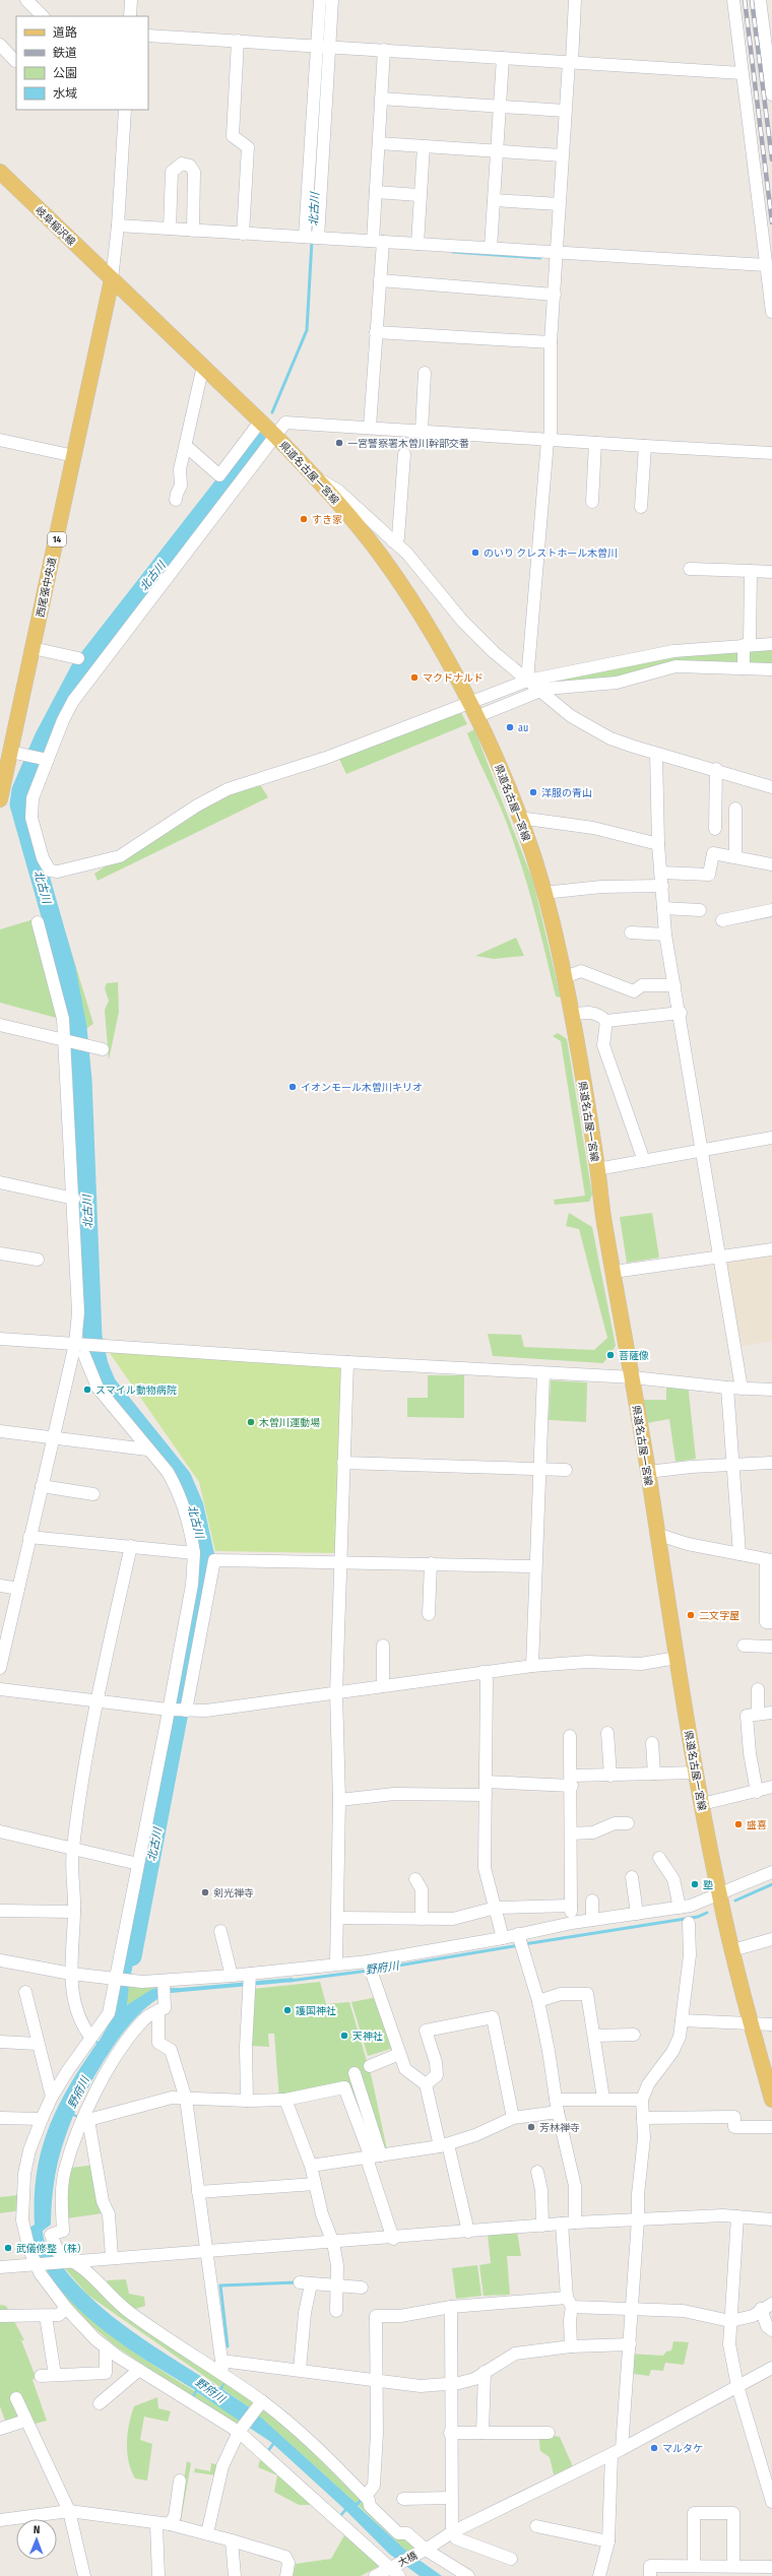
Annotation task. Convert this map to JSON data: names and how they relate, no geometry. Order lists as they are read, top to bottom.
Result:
{
  "streets": {
    "main road": [
      "岐阜稲沢線",
      "県道名古屋一宮線",
      "14",
      "西尾張中央道"
    ],
    "street": ["大橋"]
  },
  "crossings": [
    ["岐阜稲沢線", "県道名古屋一宮線"],
    ["岐阜稲沢線", "14"],
    ["岐阜稲沢線", "西尾張中央道"],
    ["県道名古屋一宮線", "14"],
    ["県道名古屋一宮線", "西尾張中央道"],
    ["14", "西尾張中央道"]
  ],
  "water": ["北古川", "野府川"],
  "places": [
    "一宮警察署木曽川幹部交番",
    "すき家",
    "のいり クレストホール木曽川",
    "マクドナルド",
    "au",
    "洋服の青山",
    "イオンモール木曽川キリオ",
    "菩薩像",
    "スマイル動物病院",
    "木曽川運動場",
    "二文字屋",
    "盛喜",
    "塾",
    "剣光禅寺",
    "護国神社",
    "天神社",
    "芳林禅寺",
    "武儀修整（株）",
    "マルタケ"
  ],
  "legend": [
    "道路",
    "鉄道",
    "公園",
    "水域"
  ],
  "north": "top"
}
